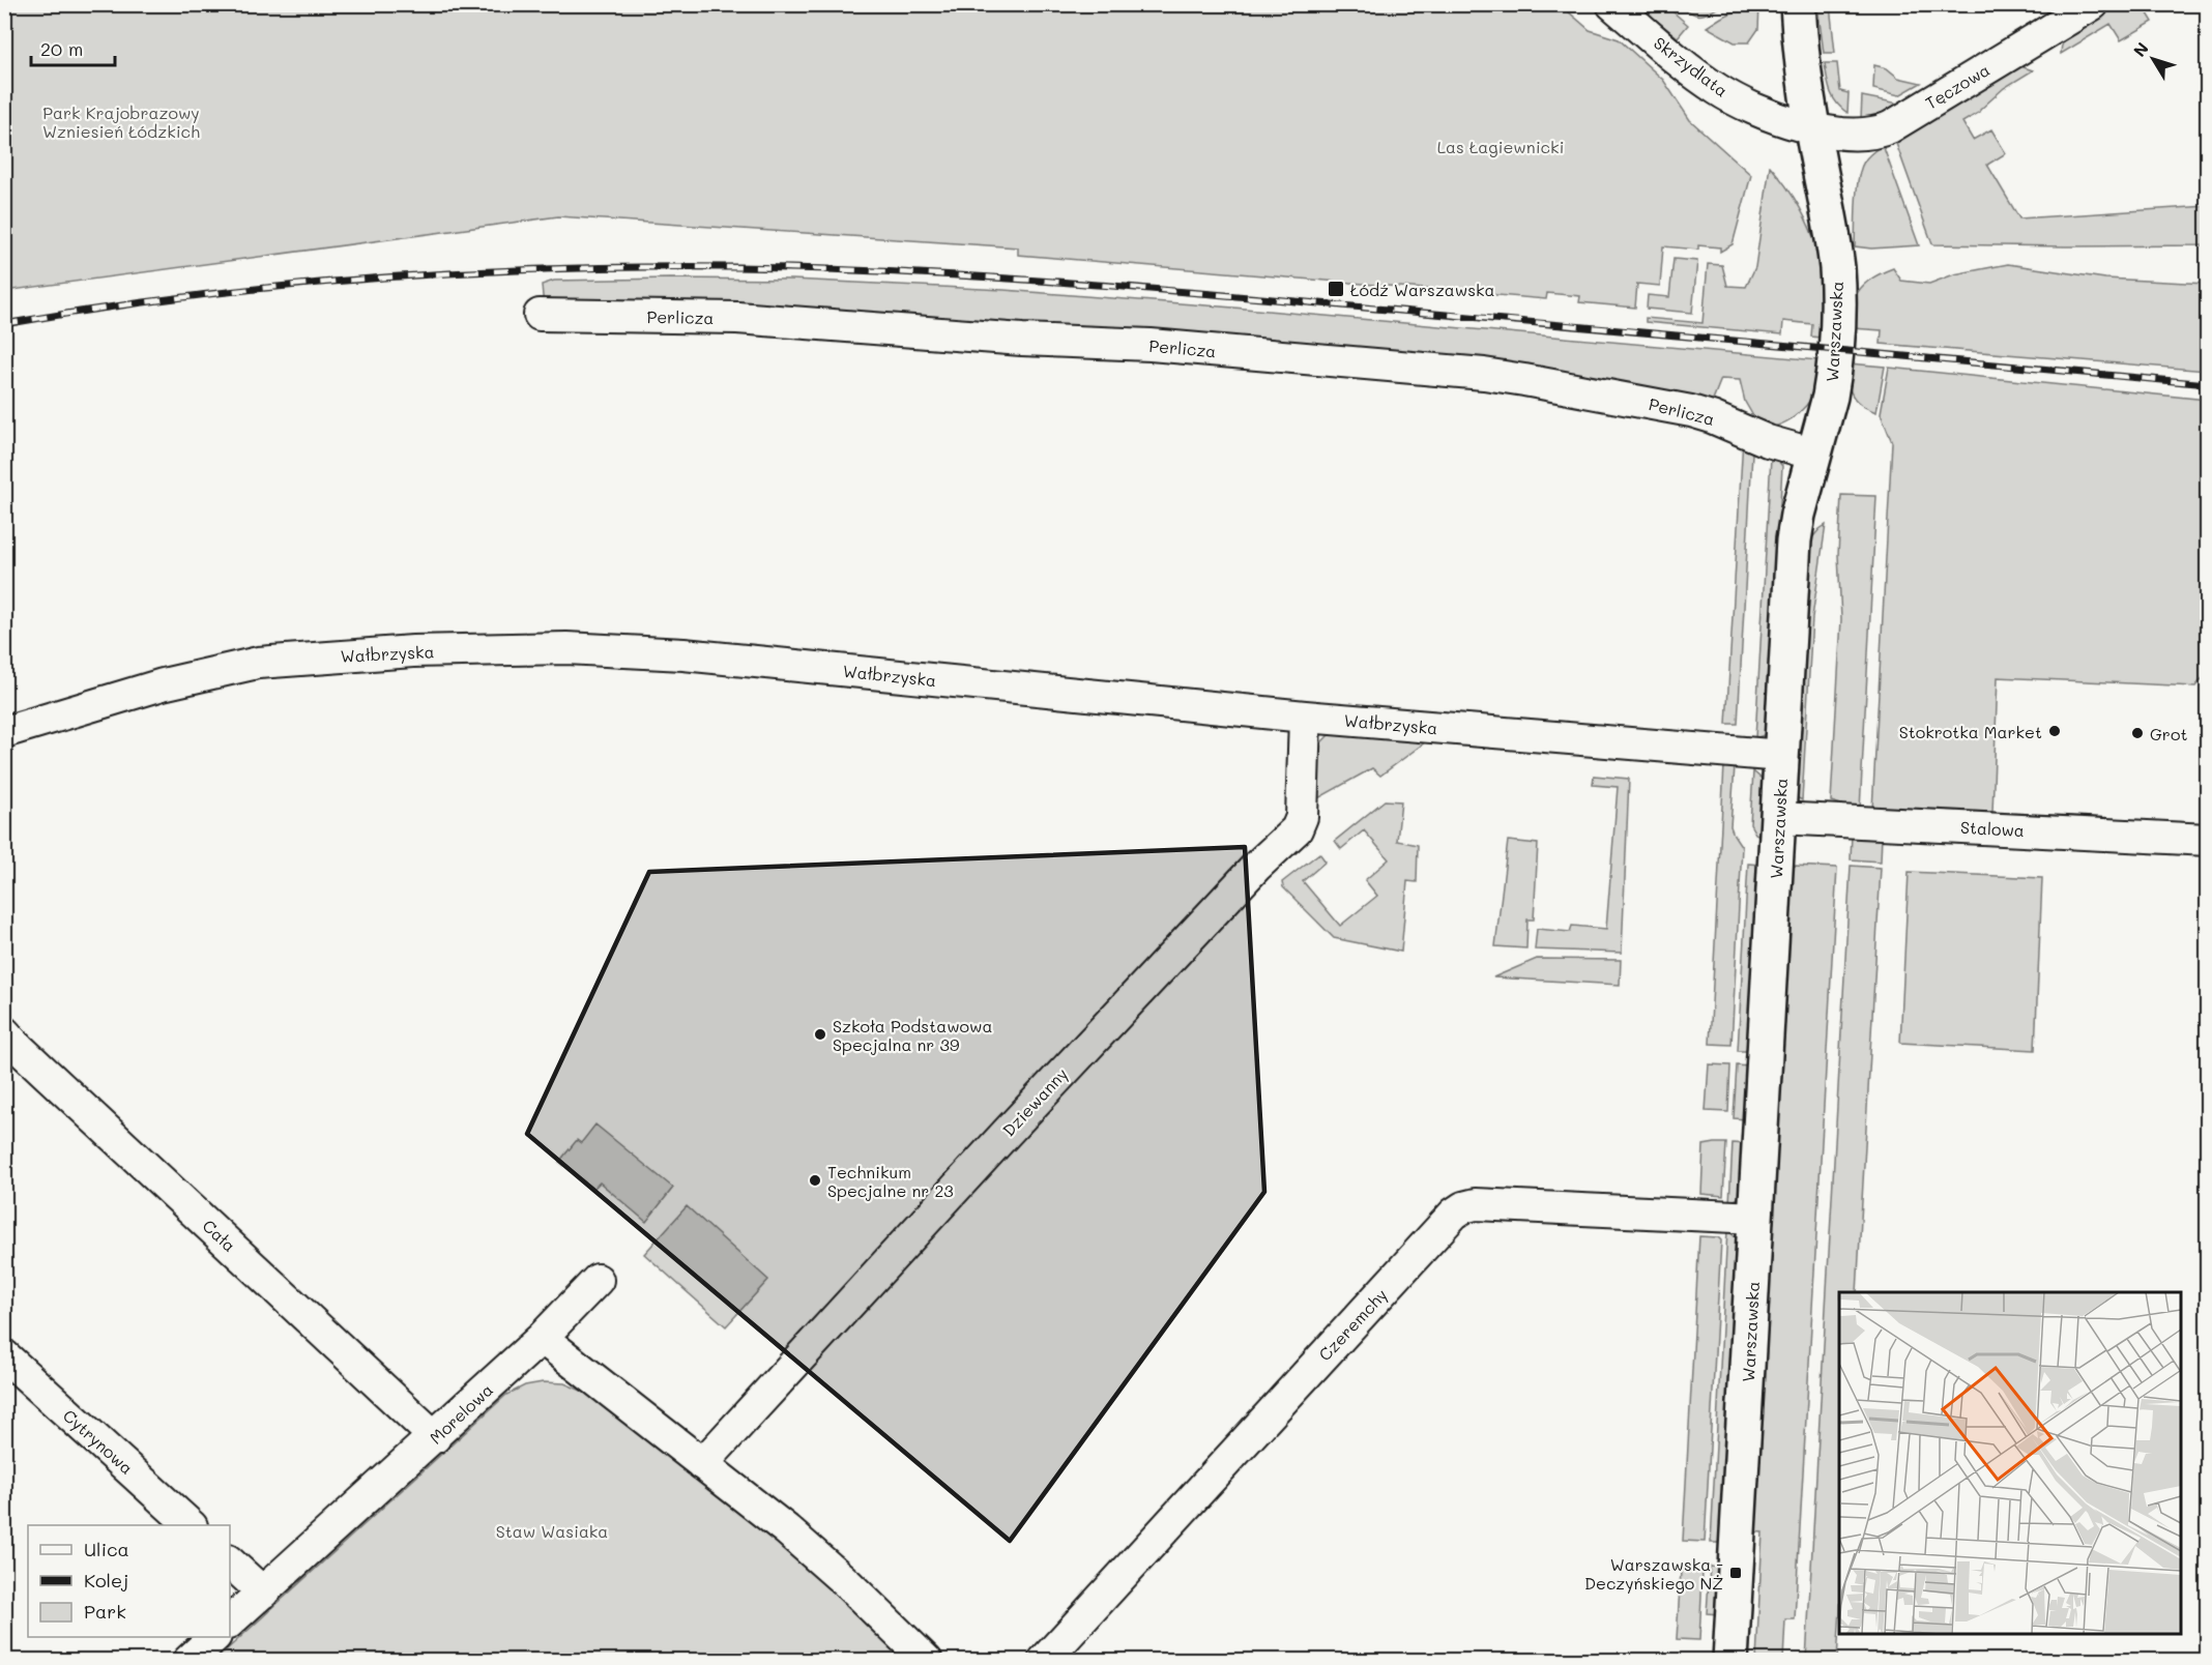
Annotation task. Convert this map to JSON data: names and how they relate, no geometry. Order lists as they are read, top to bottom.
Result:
{
  "streets": {
    "street": [
      "Skrzydlata",
      "Tęczowa",
      "Perlicza",
      "Warszawska",
      "Wałbrzyska",
      "Stalowa",
      "Dziewanny",
      "Cała",
      "Czeremchy",
      "Morelowa",
      "Cytrynowa"
    ]
  },
  "crossings": [
    ["Skrzydlata", "Tęczowa"],
    ["Skrzydlata", "Warszawska"],
    ["Tęczowa", "Warszawska"],
    ["Perlicza", "Warszawska"],
    ["Warszawska", "Wałbrzyska"],
    ["Warszawska", "Stalowa"],
    ["Warszawska", "Czeremchy"],
    ["Wałbrzyska", "Dziewanny"],
    ["Cała", "Morelowa"]
  ],
  "parks": ["Park Krajobrazowy Wzniesień Łódzkich", "Las Łagiewnicki", "Staw Wasiaka"],
  "places": {
    "transit": ["Łódź Warszawska", "Warszawska - Deczyńskiego NŻ"],
    "other": [
      "Stokrotka Market",
      "Grot",
      "Szkoła Podstawowa Specjalna nr 39",
      "Technikum Specjalne nr 23"
    ]
  },
  "legend": ["Ulica", "Kolej", "Park"],
  "scale_bar": "20 m",
  "north": "top left"
}
